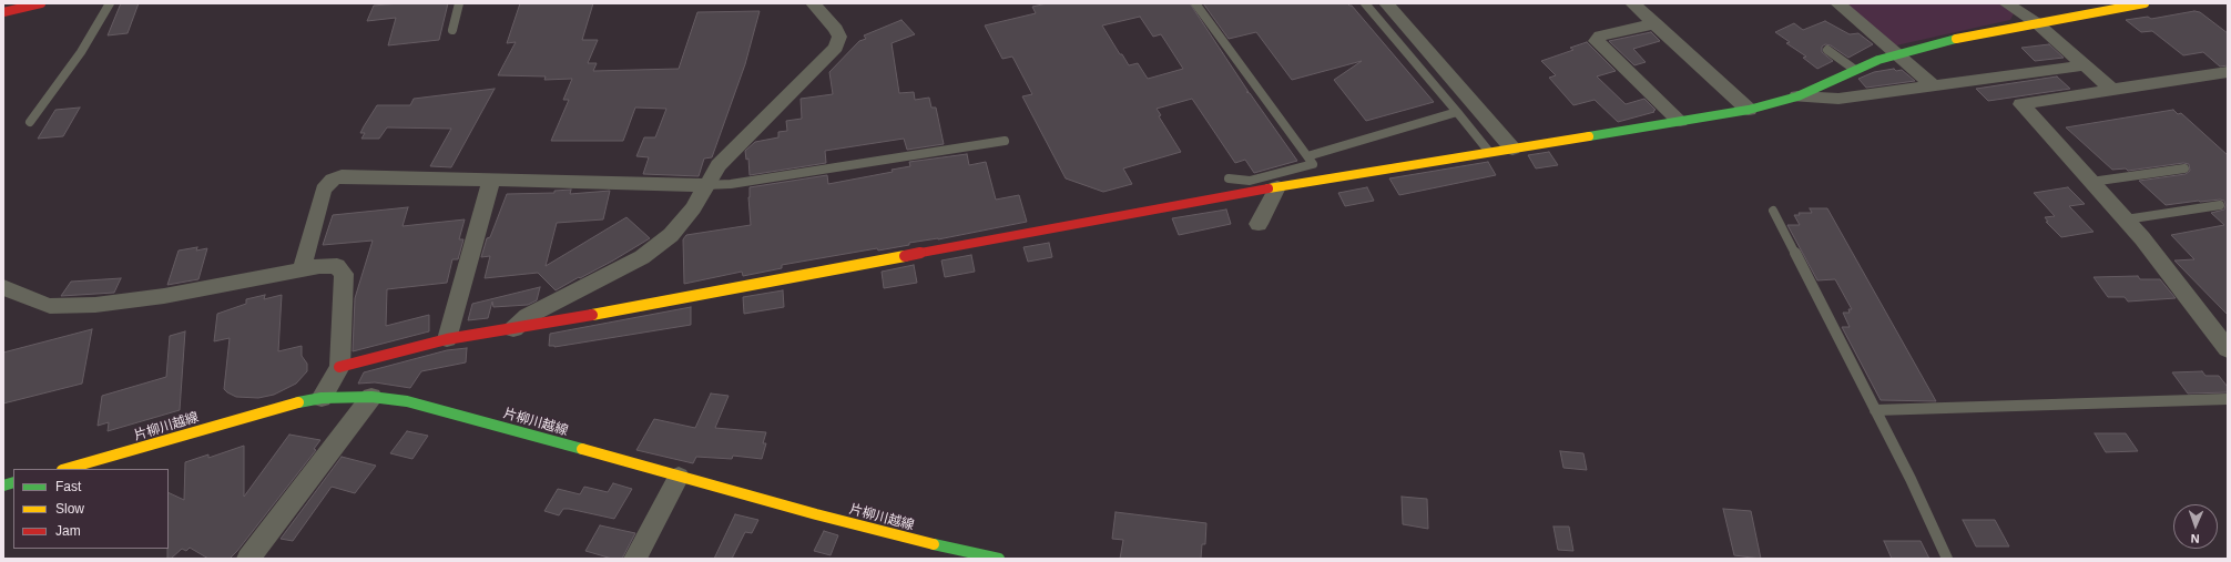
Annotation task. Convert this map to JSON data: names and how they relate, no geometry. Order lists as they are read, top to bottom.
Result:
{
  "streets": {
    "street": ["片柳川越線"]
  },
  "legend": ["Fast", "Slow", "Jam"],
  "north": "bottom"
}
